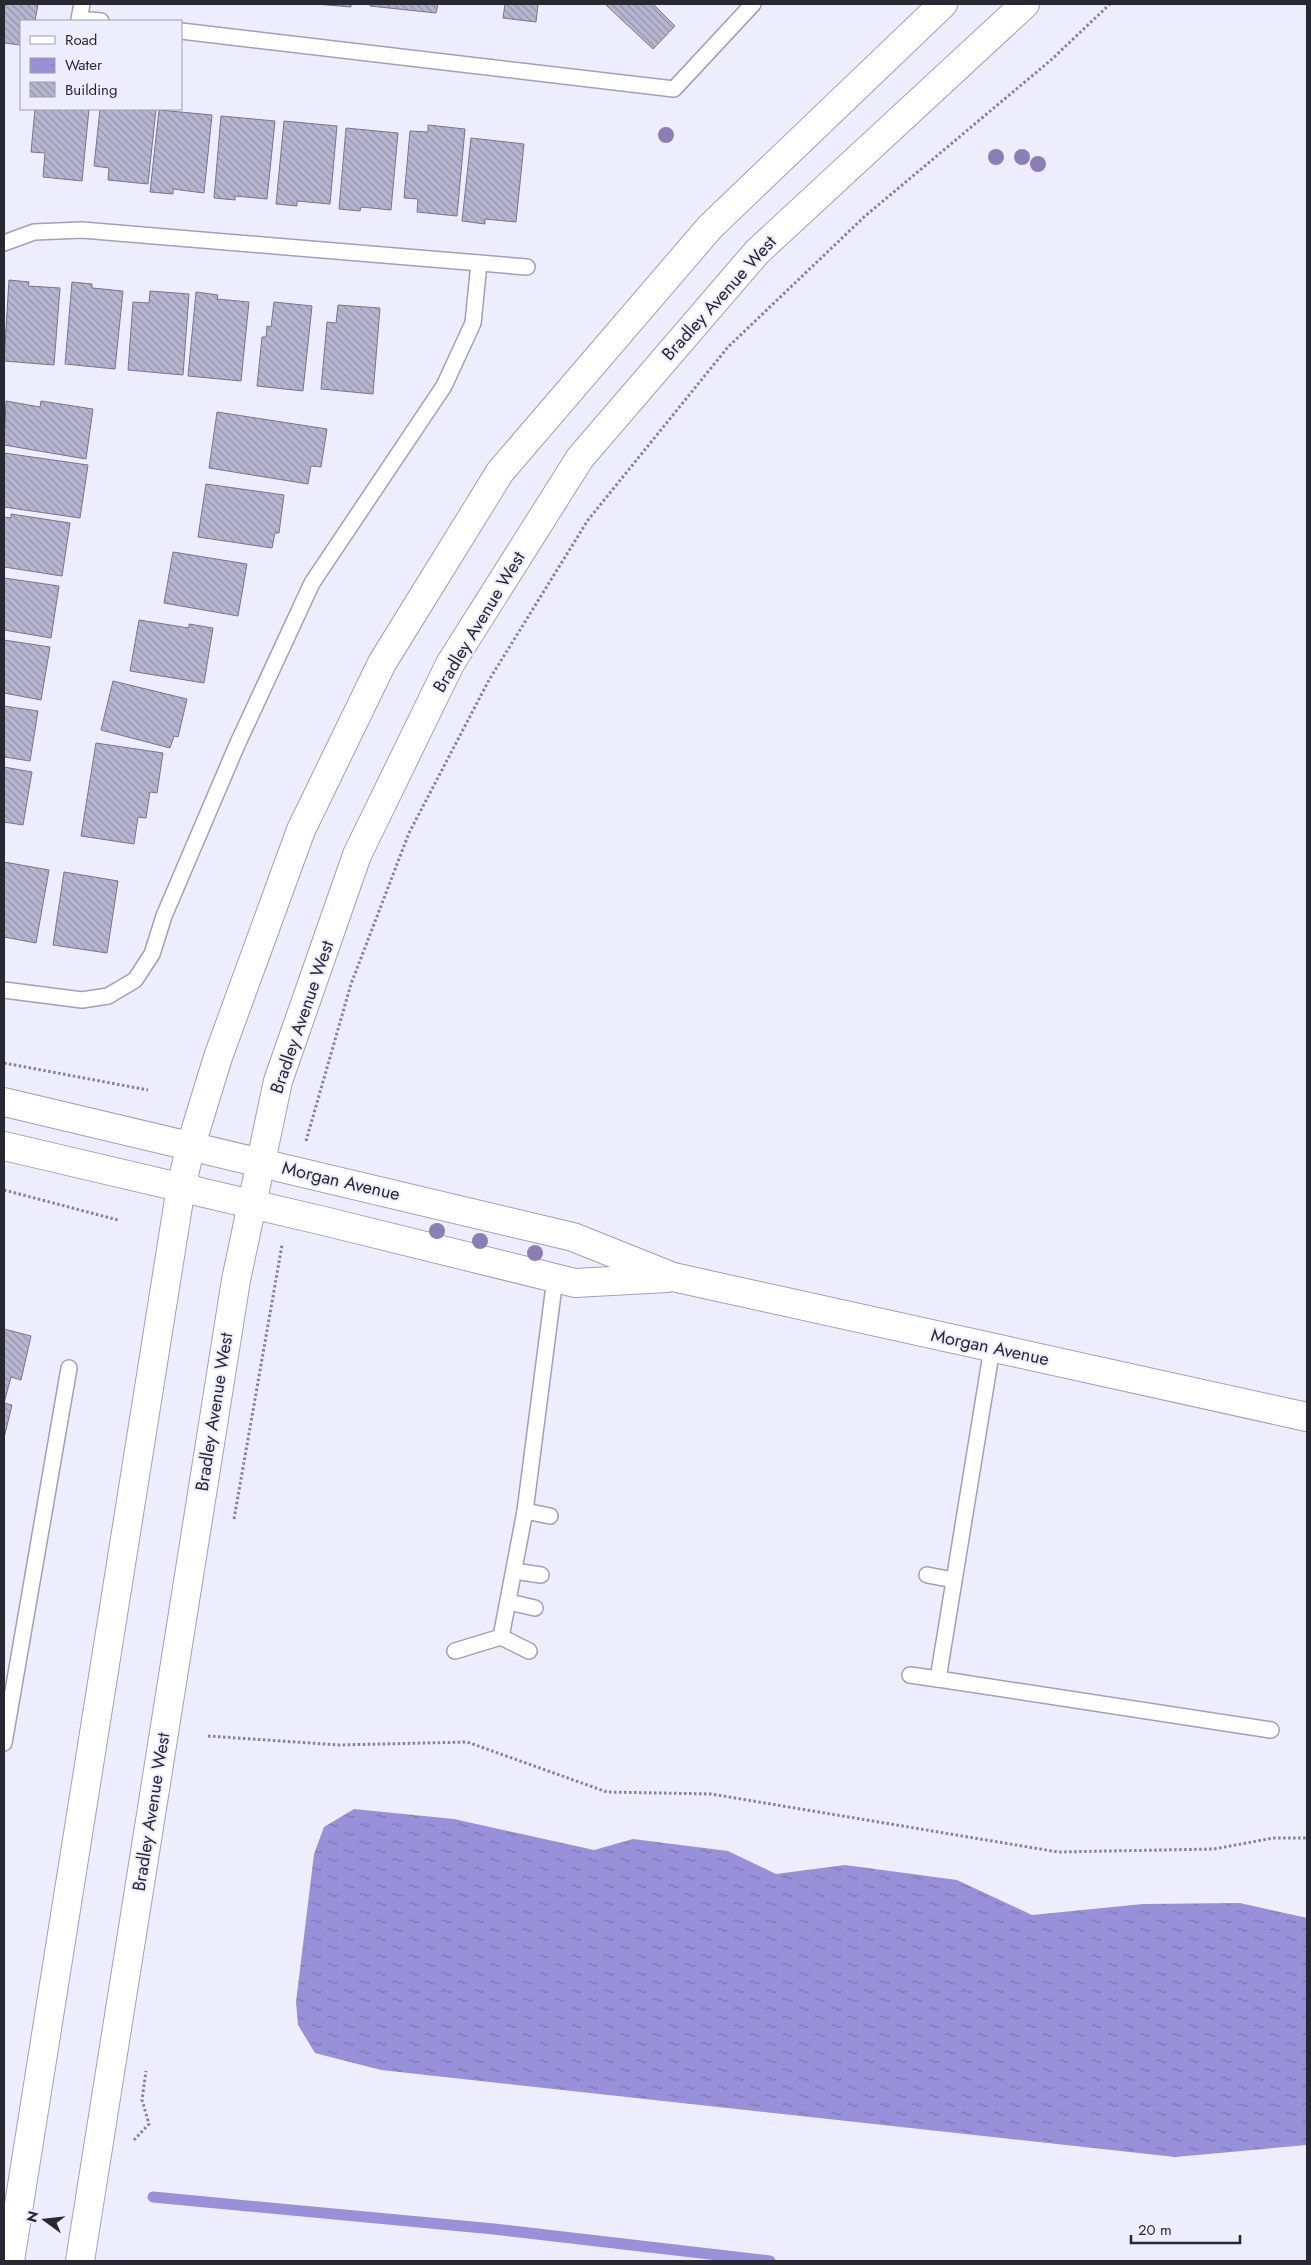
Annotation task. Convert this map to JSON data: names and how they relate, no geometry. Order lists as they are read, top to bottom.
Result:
{
  "streets": {
    "main road": ["Bradley Avenue West", "Morgan Avenue"]
  },
  "crossings": [
    ["Bradley Avenue West", "Morgan Avenue"]
  ],
  "legend": ["Road", "Water", "Building"],
  "scale_bar": "20 m",
  "north": "left"
}
